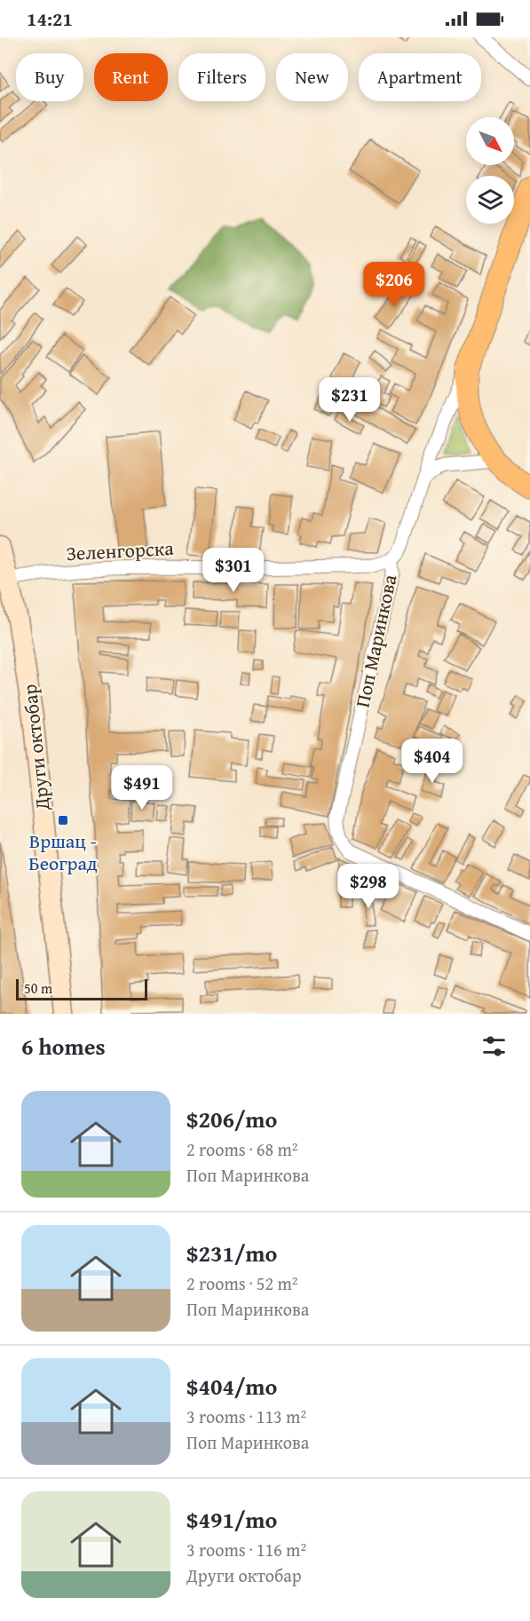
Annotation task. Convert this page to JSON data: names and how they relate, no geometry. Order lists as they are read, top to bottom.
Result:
{
  "streets": {
    "main road": ["Поп Маринкова", "Други октобар"],
    "street": ["Зеленгорска"]
  },
  "crossings": [
    ["Зеленгорска", "Поп Маринкова"],
    ["Зеленгорска", "Други октобар"]
  ],
  "places": {
    "transit": ["Вршац - Београд"]
  },
  "scale_bar": "50 m",
  "north": "bottom right",
  "page": {
    "status": "14:21",
    "chip": [
      "Buy",
      "Rent",
      "Filters",
      "New",
      "Apartment"
    ],
    "price": [
      "$206",
      "$231",
      "$301",
      "$404",
      "$491",
      "$298"
    ],
    "scale": "50 m",
    "heading": "6 homes",
    "list": [
      {
        "name": "$206/mo",
        "note": "2 rooms · 68 m² · Поп Маринкова"
      },
      {
        "name": "$231/mo",
        "note": "2 rooms · 52 m² · Поп Маринкова"
      },
      {
        "name": "$404/mo",
        "note": "3 rooms · 113 m² · Поп Маринкова"
      },
      {
        "name": "$491/mo",
        "note": "3 rooms · 116 m² · Други октобар"
      }
    ]
  }
}
